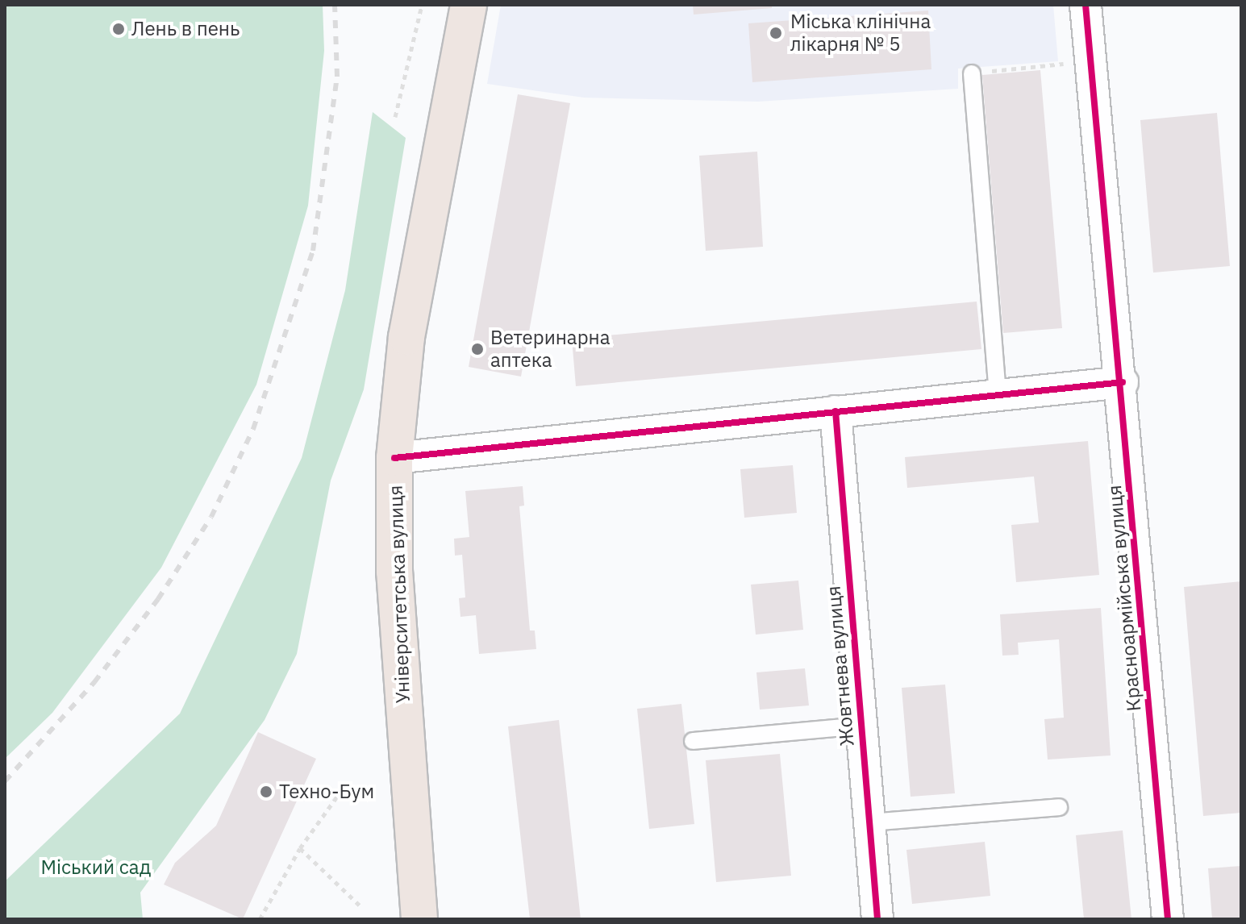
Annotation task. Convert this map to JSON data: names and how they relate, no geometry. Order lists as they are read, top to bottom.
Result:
{
  "streets": {
    "main road": ["Університетська вулиця"],
    "street": ["Красноармійська вулиця", "Жовтнева вулиця"]
  },
  "parks": ["Міський сад"],
  "places": [
    "Лень в пень",
    "Міська клінічна лікарня № 5",
    "Ветеринарна аптека",
    "Техно-Бум"
  ]
}
